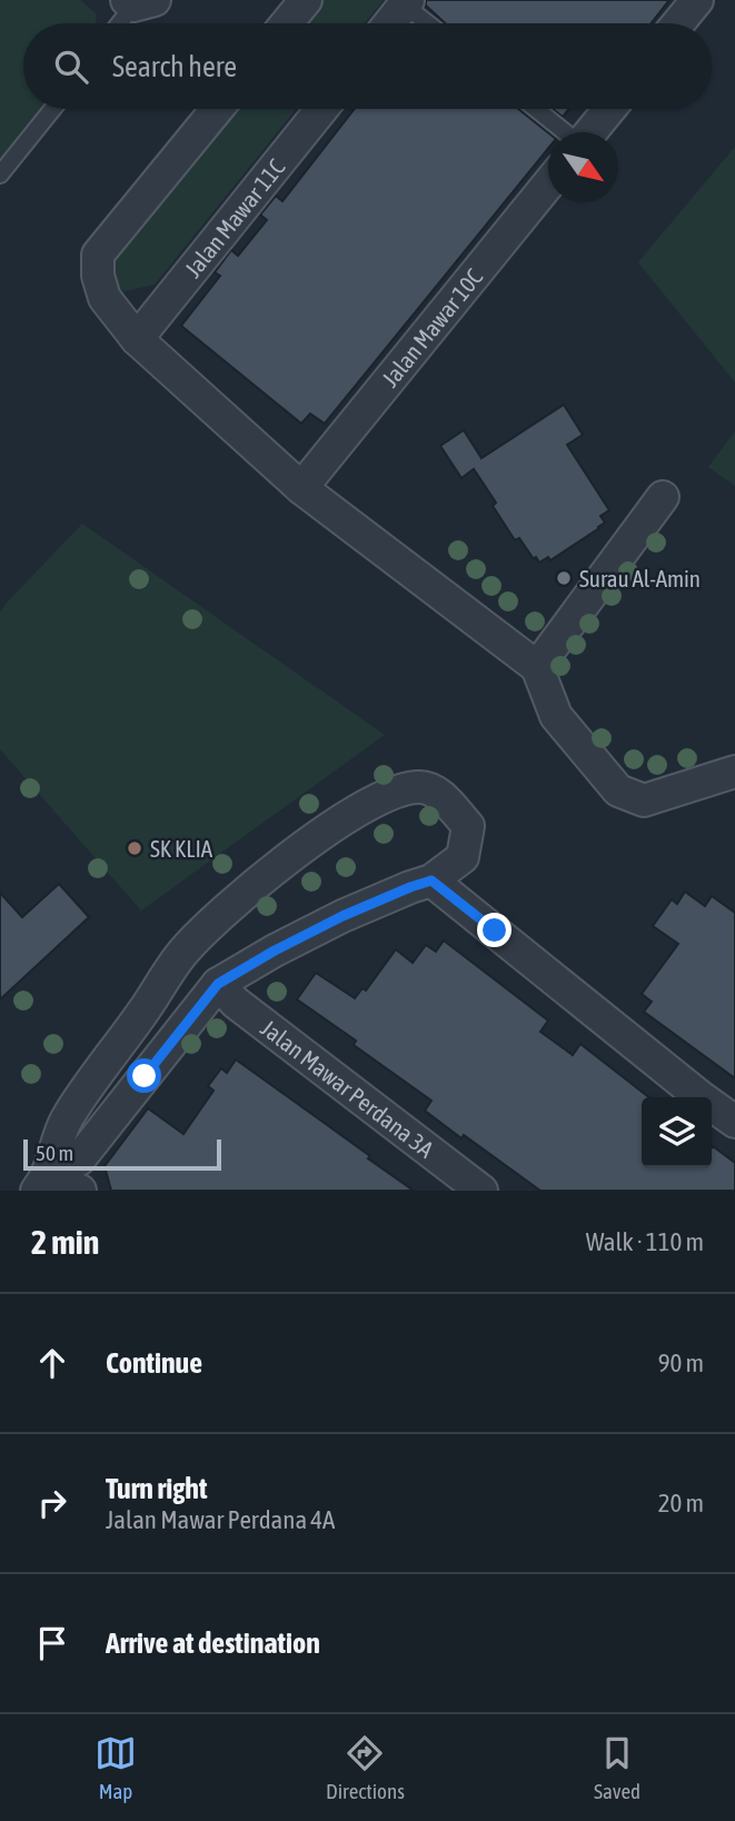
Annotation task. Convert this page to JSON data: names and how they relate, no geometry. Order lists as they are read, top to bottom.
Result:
{
  "streets": {
    "street": ["Jalan Mawar 11C", "Jalan Mawar 10C", "Jalan Mawar Perdana 3A"]
  },
  "places": ["Surau Al-Amin", "SK KLIA"],
  "scale_bar": "50 m",
  "north": "bottom right",
  "page": {
    "search": "Search here",
    "scale": "50 m",
    "heading": ["2 min", "Walk · 110 m"],
    "list": [
      ["Continue", "90 m"],
      ["Turn right", "Jalan Mawar Perdana 4A", "20 m"],
      "Arrive at destination"
    ],
    "nav": ["Map", "Directions", "Saved"]
  }
}
